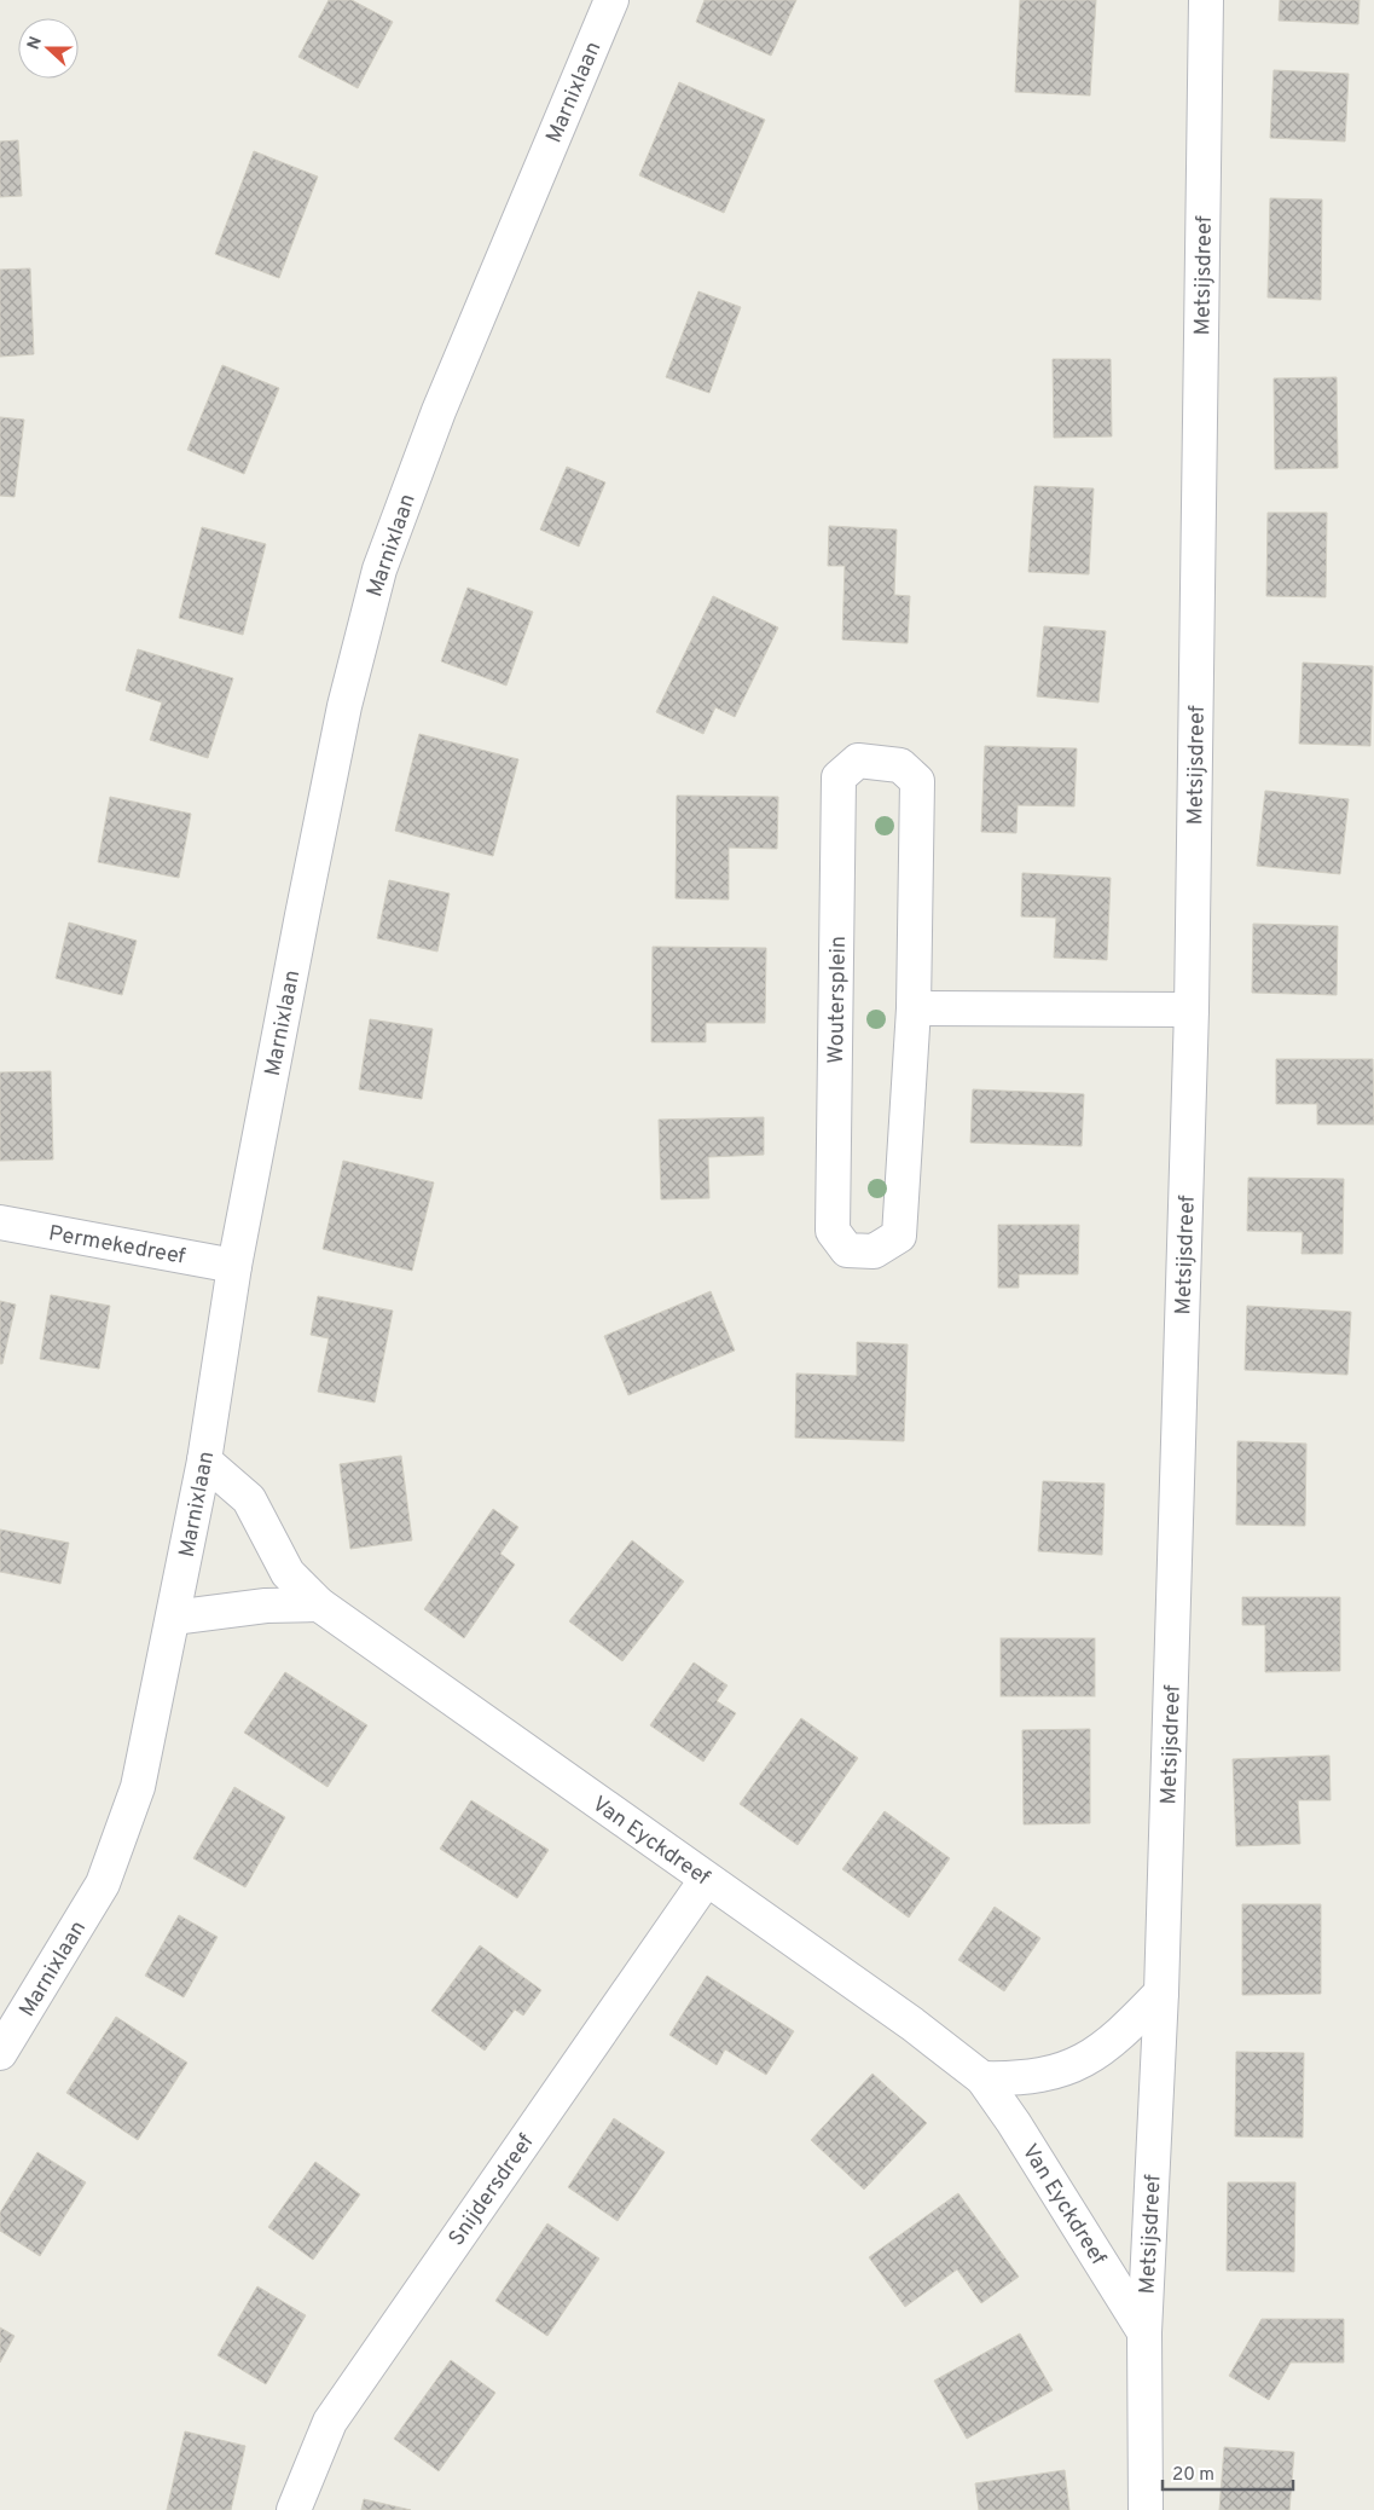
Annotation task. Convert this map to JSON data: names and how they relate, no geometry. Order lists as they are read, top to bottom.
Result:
{
  "streets": {
    "street": [
      "Marnixlaan",
      "Metsijsdreef",
      "Woutersplein",
      "Permekedreef",
      "Van Eyckdreef",
      "Snijdersdreef"
    ]
  },
  "crossings": [
    ["Marnixlaan", "Permekedreef"],
    ["Marnixlaan", "Van Eyckdreef"],
    ["Metsijsdreef", "Van Eyckdreef"],
    ["Van Eyckdreef", "Snijdersdreef"]
  ],
  "scale_bar": "20 m",
  "north": "left"
}
